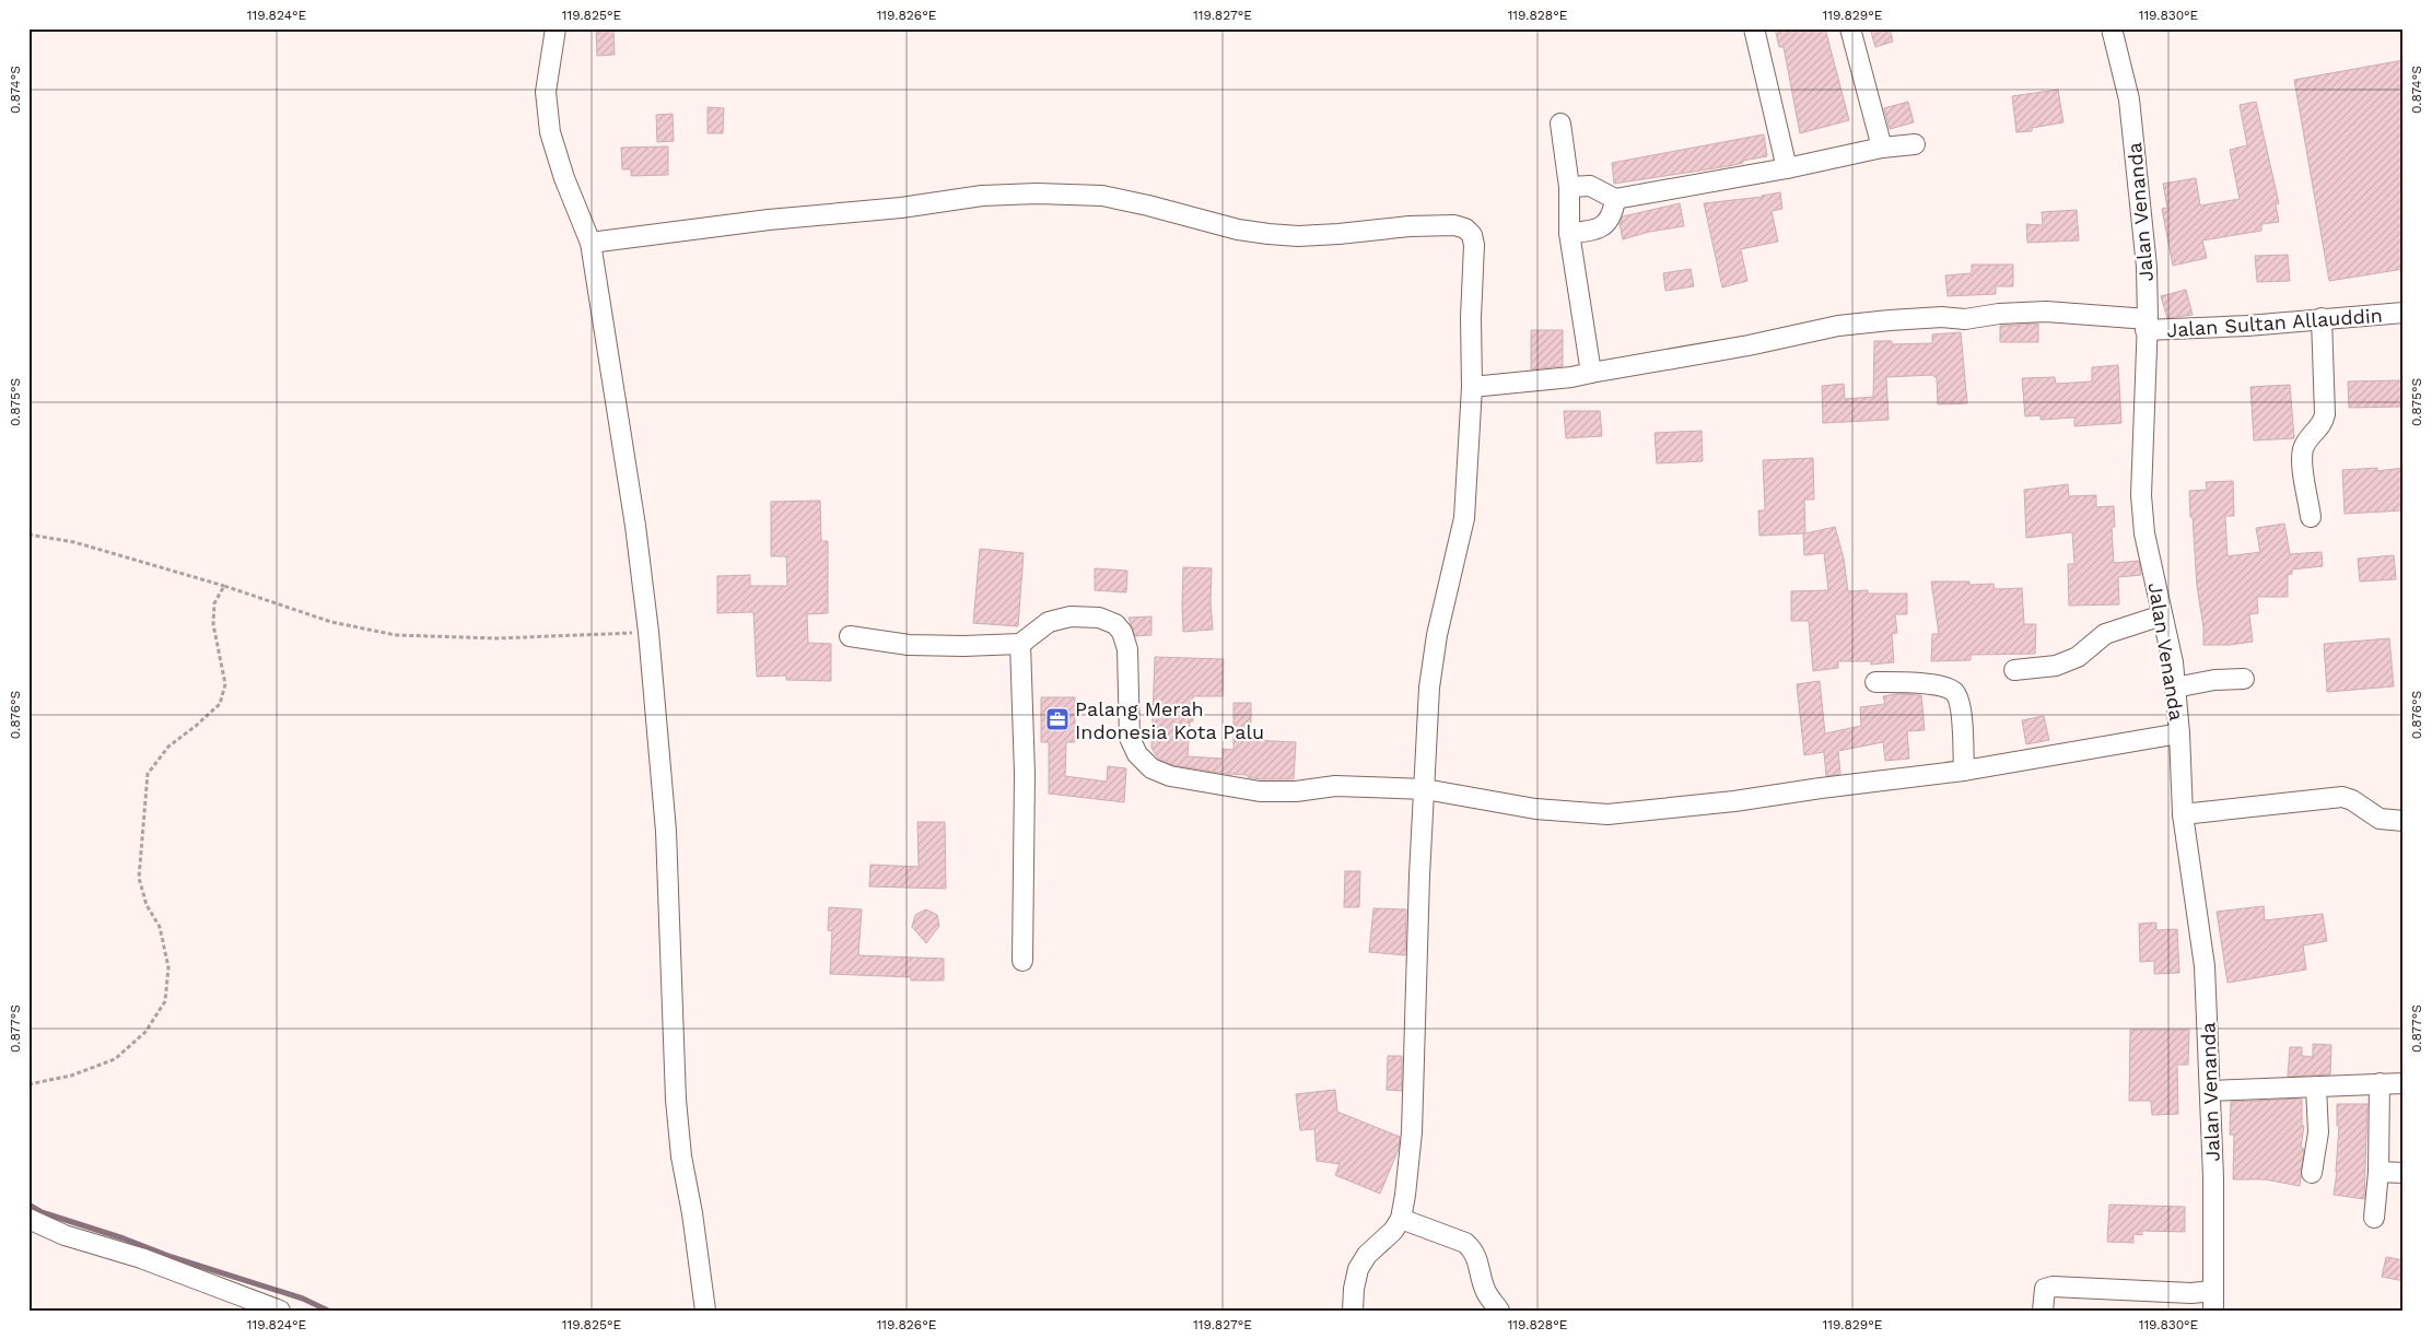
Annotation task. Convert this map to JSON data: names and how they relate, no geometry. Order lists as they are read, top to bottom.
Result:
{
  "streets": {
    "street": ["Jalan Venanda", "Jalan Sultan Allauddin"]
  },
  "crossings": [
    ["Jalan Venanda", "Jalan Sultan Allauddin"]
  ],
  "places": {
    "office": ["Palang Merah Indonesia Kota Palu"]
  },
  "coordinates": [
    "119.824°E",
    "119.825°E",
    "119.826°E",
    "119.827°E",
    "119.828°E",
    "119.829°E",
    "119.830°E",
    "0.874°S",
    "0.875°S",
    "0.876°S",
    "0.877°S"
  ]
}
